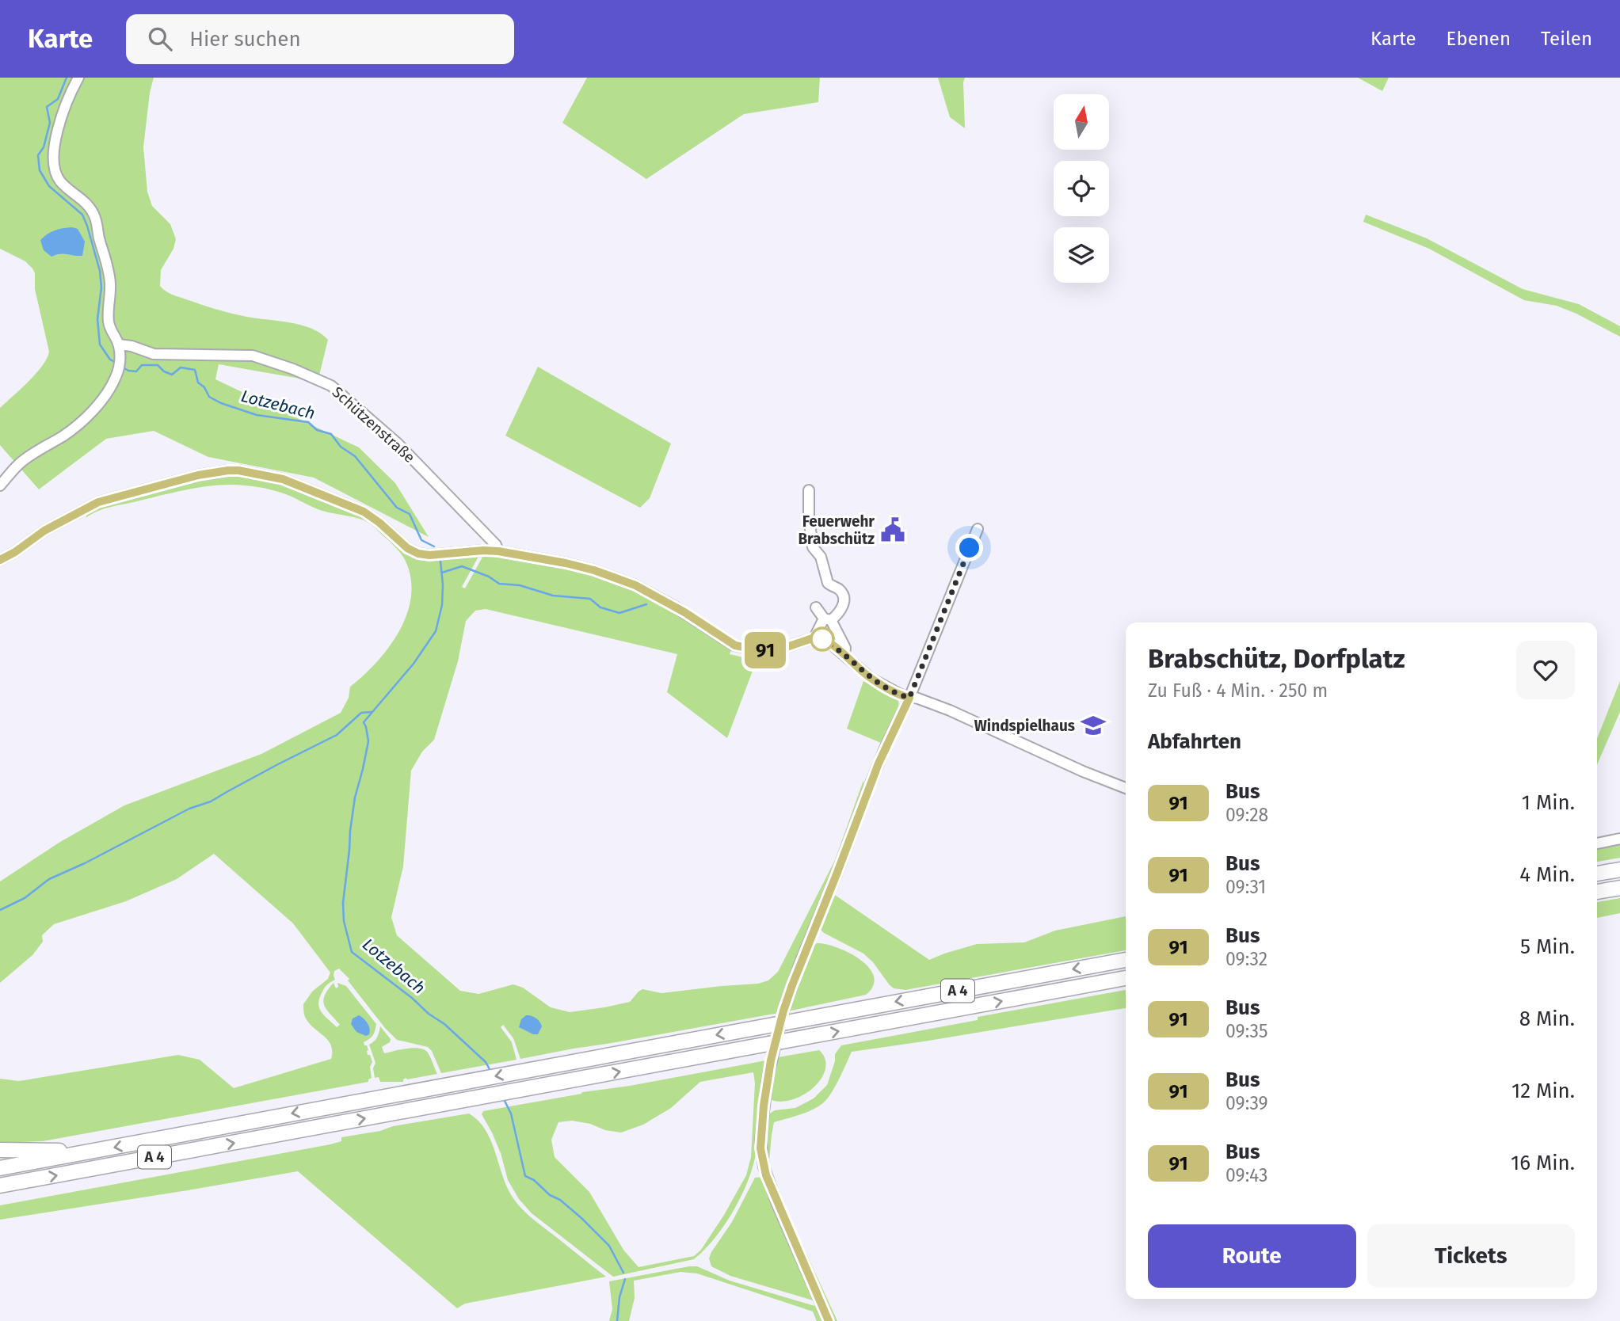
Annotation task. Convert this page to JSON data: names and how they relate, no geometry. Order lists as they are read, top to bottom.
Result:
{
  "streets": {
    "highway": ["A 4"],
    "street": ["Schützenstraße"]
  },
  "water": ["Lotzebach"],
  "places": {
    "public building": ["Feuerwehr Brabschütz"],
    "school or university": ["Windspielhaus"]
  },
  "lines": ["bus line 91"],
  "north": "top",
  "page": {
    "header": "Karte",
    "search": "Hier suchen",
    "nav": ["Karte", "Ebenen", "Teilen"],
    "on_map": "91",
    "heading": [
      ["Brabschütz, Dorfplatz", "Zu Fuß · 4 Min. · 250 m"],
      "Abfahrten"
    ],
    "list": [
      {
        "mark": "91",
        "name": "Bus",
        "note": "09:28",
        "value": "1 Min."
      },
      {
        "mark": "91",
        "name": "Bus",
        "note": "09:31",
        "value": "4 Min."
      },
      {
        "mark": "91",
        "name": "Bus",
        "note": "09:32",
        "value": "5 Min."
      },
      {
        "mark": "91",
        "name": "Bus",
        "note": "09:35",
        "value": "8 Min."
      },
      {
        "mark": "91",
        "name": "Bus",
        "note": "09:39",
        "value": "12 Min."
      },
      {
        "mark": "91",
        "name": "Bus",
        "note": "09:43",
        "value": "16 Min."
      }
    ],
    "buttons": ["Route", "Tickets"]
  }
}
